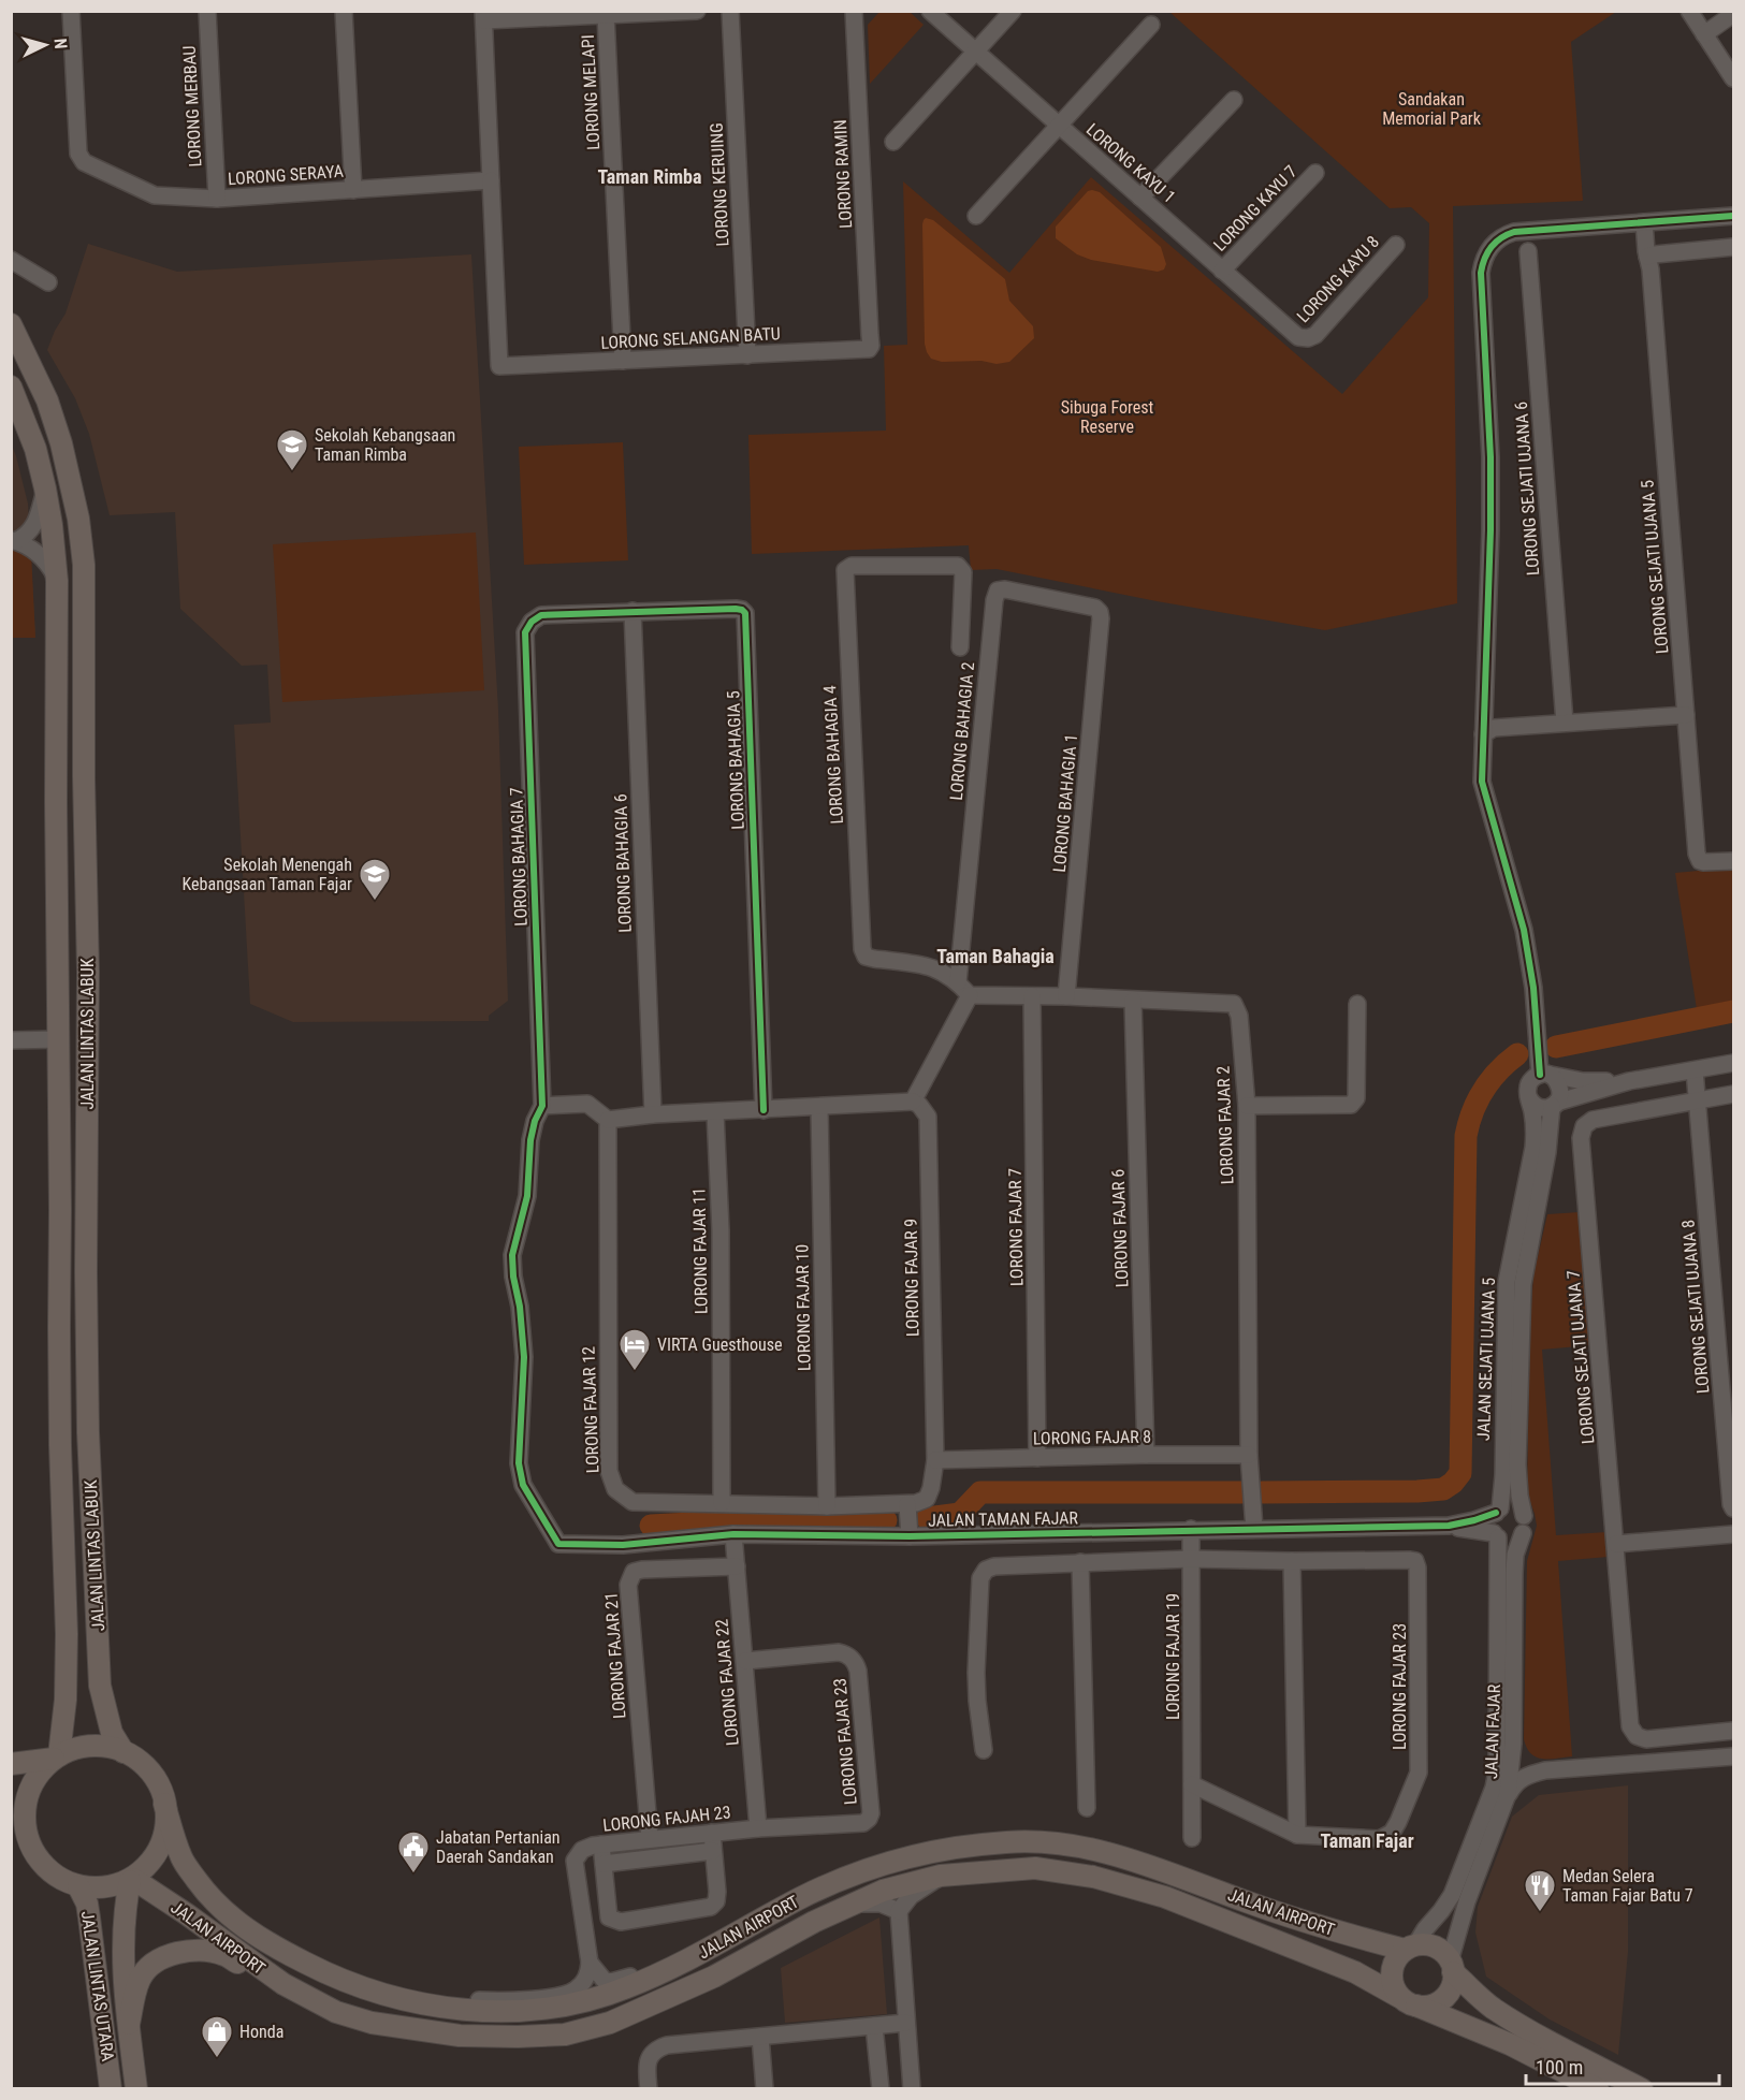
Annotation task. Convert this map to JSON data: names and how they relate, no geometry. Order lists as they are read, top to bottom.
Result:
{
  "streets": {
    "main road": ["JALAN LINTAS LABUK", "JALAN AIRPORT", "JALAN LINTAS UTARA"],
    "street": [
      "LORONG MELAPI",
      "LORONG MERBAU",
      "LORONG KAYU 1",
      "LORONG RAMIN",
      "LORONG SERAYA",
      "LORONG KERUING",
      "LORONG KAYU 7",
      "LORONG KAYU 8",
      "LORONG SELANGAN BATU",
      "LORONG SEJATI UJANA 6",
      "LORONG SEJATI UJANA 5",
      "LORONG BAHAGIA 2",
      "LORONG BAHAGIA 4",
      "LORONG BAHAGIA 5",
      "LORONG BAHAGIA 1",
      "LORONG BAHAGIA 7",
      "LORONG BAHAGIA 6",
      "LORONG FAJAR 2",
      "LORONG FAJAR 7",
      "LORONG FAJAR 6",
      "LORONG FAJAR 11",
      "LORONG FAJAR 9",
      "LORONG SEJATI UJANA 8",
      "LORONG FAJAR 10",
      "LORONG SEJATI UJANA 7",
      "JALAN SEJATI UJANA 5",
      "LORONG FAJAR 12",
      "LORONG FAJAR 8",
      "JALAN TAMAN FAJAR",
      "LORONG FAJAR 21",
      "LORONG FAJAR 19",
      "LORONG FAJAR 22",
      "LORONG FAJAR 23",
      "JALAN FAJAR",
      "LORONG FAJAH 23"
    ]
  },
  "crossings": [
    ["LORONG MELAPI", "LORONG SELANGAN BATU"],
    ["LORONG MERBAU", "LORONG SERAYA"],
    ["LORONG KAYU 1", "LORONG KAYU 7"],
    ["LORONG KAYU 1", "LORONG KAYU 8"],
    ["LORONG RAMIN", "LORONG SELANGAN BATU"],
    ["LORONG SERAYA", "LORONG SELANGAN BATU"],
    ["LORONG KERUING", "LORONG SELANGAN BATU"],
    ["LORONG BAHAGIA 2", "LORONG BAHAGIA 4"],
    ["LORONG BAHAGIA 2", "LORONG BAHAGIA 1"],
    ["LORONG BAHAGIA 5", "LORONG BAHAGIA 7"],
    ["LORONG BAHAGIA 5", "LORONG BAHAGIA 6"],
    ["LORONG BAHAGIA 1", "LORONG FAJAR 2"],
    ["LORONG BAHAGIA 7", "JALAN TAMAN FAJAR"],
    ["JALAN LINTAS LABUK", "JALAN AIRPORT"],
    ["JALAN LINTAS LABUK", "JALAN LINTAS UTARA"],
    ["LORONG FAJAR 2", "LORONG FAJAR 7"],
    ["LORONG FAJAR 2", "LORONG FAJAR 6"],
    ["LORONG FAJAR 2", "LORONG FAJAR 8"],
    ["LORONG FAJAR 2", "JALAN TAMAN FAJAR"],
    ["LORONG FAJAR 7", "LORONG FAJAR 8"],
    ["LORONG FAJAR 6", "LORONG FAJAR 8"],
    ["LORONG FAJAR 11", "LORONG FAJAR 12"],
    ["LORONG FAJAR 9", "LORONG FAJAR 8"],
    ["LORONG SEJATI UJANA 8", "LORONG SEJATI UJANA 7"],
    ["LORONG FAJAR 10", "LORONG FAJAR 12"],
    ["JALAN SEJATI UJANA 5", "JALAN FAJAR"],
    ["JALAN TAMAN FAJAR", "LORONG FAJAR 19"],
    ["JALAN TAMAN FAJAR", "LORONG FAJAR 22"],
    ["LORONG FAJAR 21", "LORONG FAJAR 22"],
    ["LORONG FAJAR 21", "LORONG FAJAH 23"],
    ["LORONG FAJAR 19", "LORONG FAJAR 23"],
    ["LORONG FAJAR 22", "LORONG FAJAR 23"],
    ["LORONG FAJAR 22", "LORONG FAJAH 23"],
    ["LORONG FAJAR 23", "LORONG FAJAH 23"],
    ["JALAN FAJAR", "JALAN AIRPORT"],
    ["JALAN AIRPORT", "JALAN LINTAS UTARA"]
  ],
  "districts": ["Taman Rimba", "Taman Bahagia", "Taman Fajar"],
  "parks": ["Sandakan Memorial Park", "Sibuga Forest Reserve"],
  "places": {
    "school or university": ["Sekolah Kebangsaan Taman Rimba", "Sekolah Menengah Kebangsaan Taman Fajar"],
    "hotel": ["VIRTA Guesthouse"],
    "public building": ["Jabatan Pertanian Daerah Sandakan"],
    "restaurant": ["Medan Selera Taman Fajar Batu 7"],
    "shop": ["Honda"]
  },
  "scale_bar": "100 m",
  "north": "right"
}
